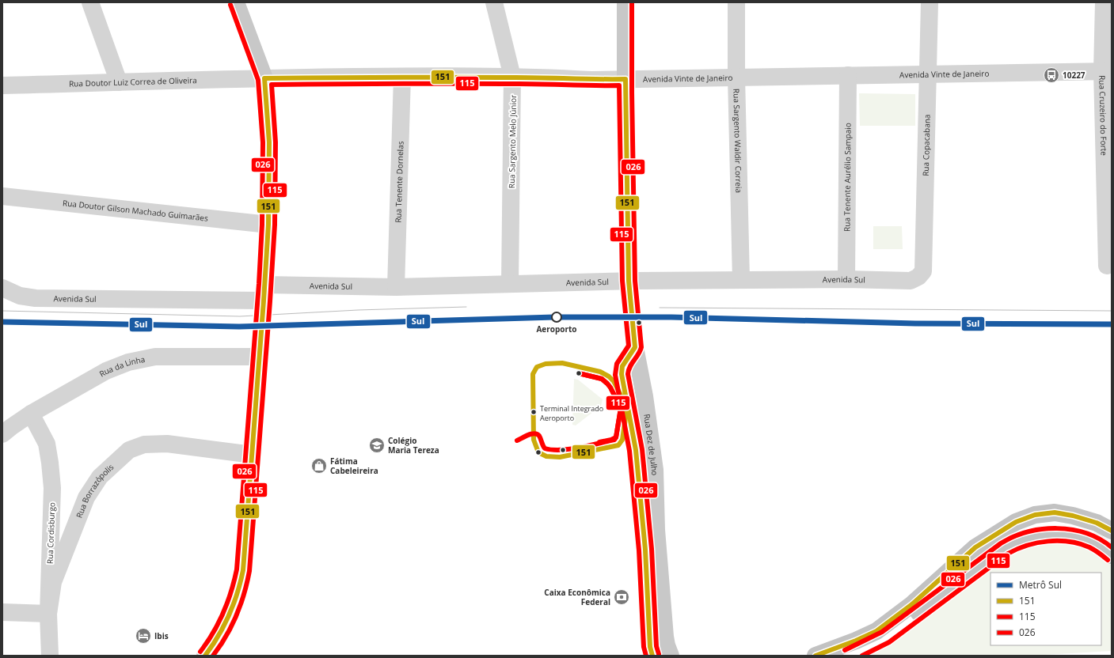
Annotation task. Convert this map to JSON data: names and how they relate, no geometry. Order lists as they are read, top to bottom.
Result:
{
  "streets": {
    "main road": ["Rua Dez de Julho"],
    "street": [
      "Avenida Vinte de Janeiro",
      "Rua Doutor Luiz Correa de Oliveira",
      "Rua Cruzeiro do Forte",
      "Rua Sargento Waldir Correia",
      "Rua Sargento Melo Júnior",
      "Rua Copacabana",
      "Rua Tenente Aurélio Sampaio",
      "Rua Tenente Dornelas",
      "Rua Doutor Gilson Machado Guimarães",
      "Avenida Sul",
      "Rua da Linha",
      "Rua Borrazópolis",
      "Rua Cordisburgo"
    ]
  },
  "crossings": [
    ["Avenida Vinte de Janeiro", "Rua Doutor Luiz Correa de Oliveira"],
    ["Avenida Vinte de Janeiro", "Rua Cruzeiro do Forte"],
    ["Avenida Vinte de Janeiro", "Rua Sargento Waldir Correia"],
    ["Avenida Vinte de Janeiro", "Rua Sargento Melo Júnior"],
    ["Avenida Vinte de Janeiro", "Rua Copacabana"],
    ["Avenida Vinte de Janeiro", "Rua Tenente Aurélio Sampaio"],
    ["Avenida Vinte de Janeiro", "Rua Tenente Dornelas"],
    ["Rua Sargento Waldir Correia", "Avenida Sul"],
    ["Rua Sargento Melo Júnior", "Avenida Sul"],
    ["Rua Copacabana", "Avenida Sul"],
    ["Rua Tenente Aurélio Sampaio", "Avenida Sul"],
    ["Rua Tenente Dornelas", "Avenida Sul"],
    ["Rua da Linha", "Rua Cordisburgo"],
    ["Rua Borrazópolis", "Rua Cordisburgo"]
  ],
  "places": {
    "bus stop": ["10227"],
    "other": ["Aeroporto", "Terminal Integrado Aeroporto"],
    "school or university": ["Colégio Maria Tereza"],
    "shop": ["Fátima Cabeleireira"],
    "bank": ["Caixa Econômica Federal"],
    "hotel": ["Ibis"]
  },
  "lines": [
    "transit line 026",
    "transit line 151",
    "transit line 115",
    "metro line Sul"
  ],
  "legend": [
    "Metrô Sul",
    "151",
    "115",
    "026"
  ]
}
